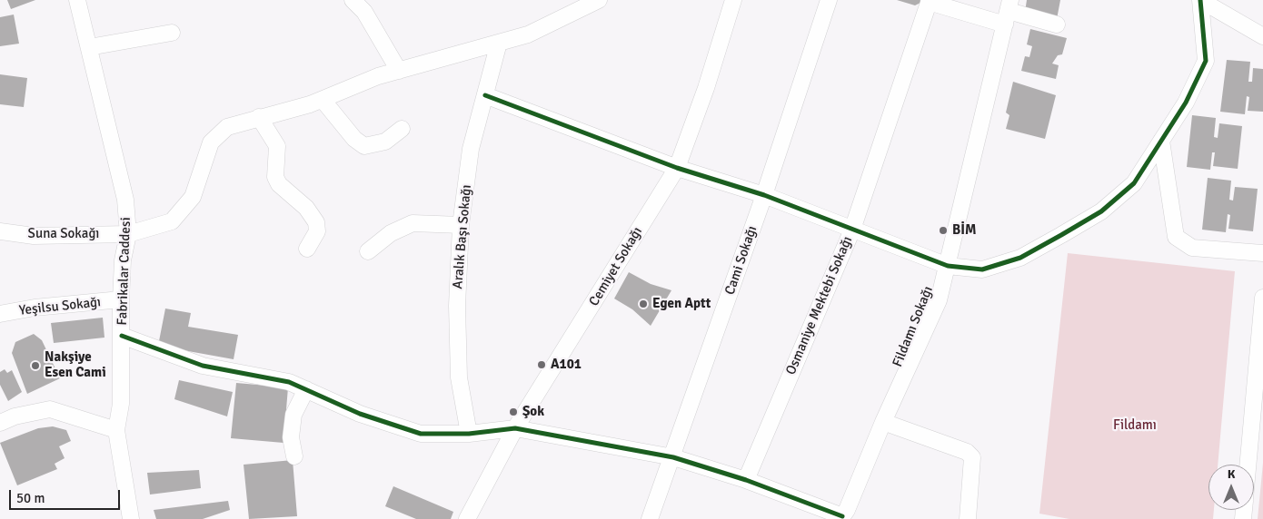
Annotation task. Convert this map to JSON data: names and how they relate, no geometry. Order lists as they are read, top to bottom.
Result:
{
  "streets": {
    "street": [
      "Suna Sokağı",
      "Aralık Başı Sokağı",
      "Cami Sokağı",
      "Cemiyet Sokağı",
      "Fabrikalar Caddesi",
      "Osmaniye Mektebi Sokağı",
      "Yeşilsu Sokağı",
      "Fildamı Sokağı"
    ]
  },
  "crossings": [
    ["Suna Sokağı", "Aralık Başı Sokağı"],
    ["Suna Sokağı", "Fabrikalar Caddesi"],
    ["Fabrikalar Caddesi", "Yeşilsu Sokağı"]
  ],
  "parks": ["Fildamı"],
  "places": [
    "BİM",
    "Egen Aptt",
    "A101",
    "Nakşiye Esen Cami",
    "Şok"
  ],
  "scale_bar": "50 m",
  "north": "top"
}
